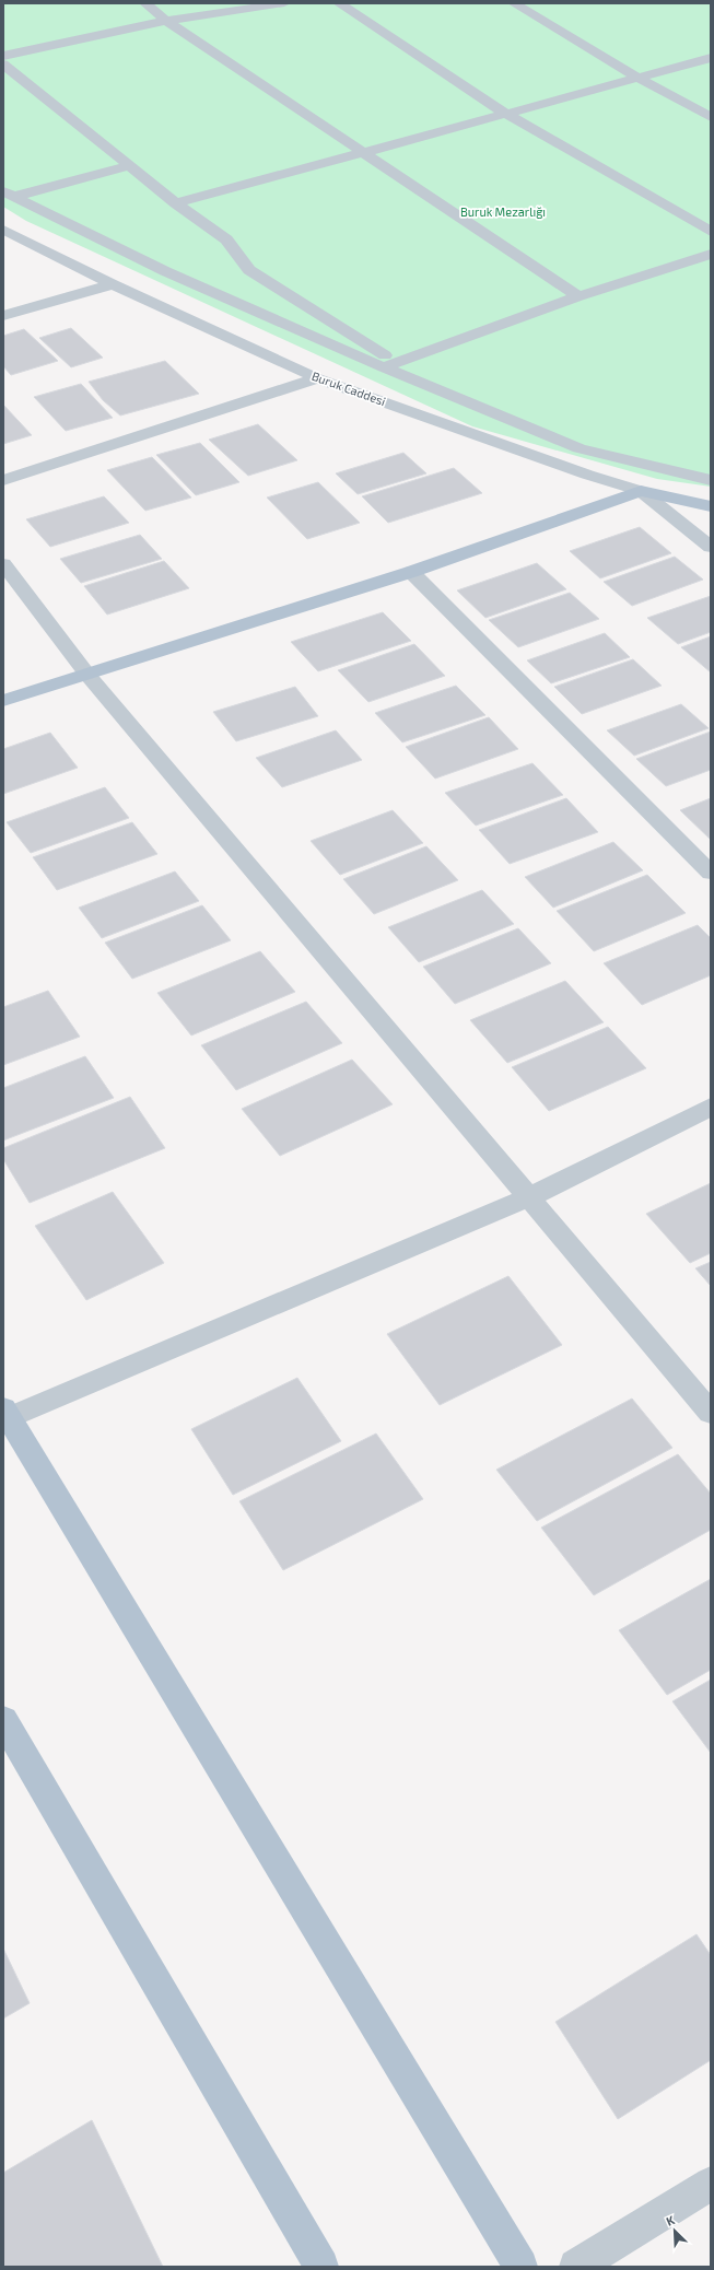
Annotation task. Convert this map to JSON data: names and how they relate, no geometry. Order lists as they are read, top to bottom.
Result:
{
  "streets": {
    "main road": ["Buruk Caddesi"]
  },
  "parks": ["Buruk Mezarlığı"],
  "north": "top left"
}
